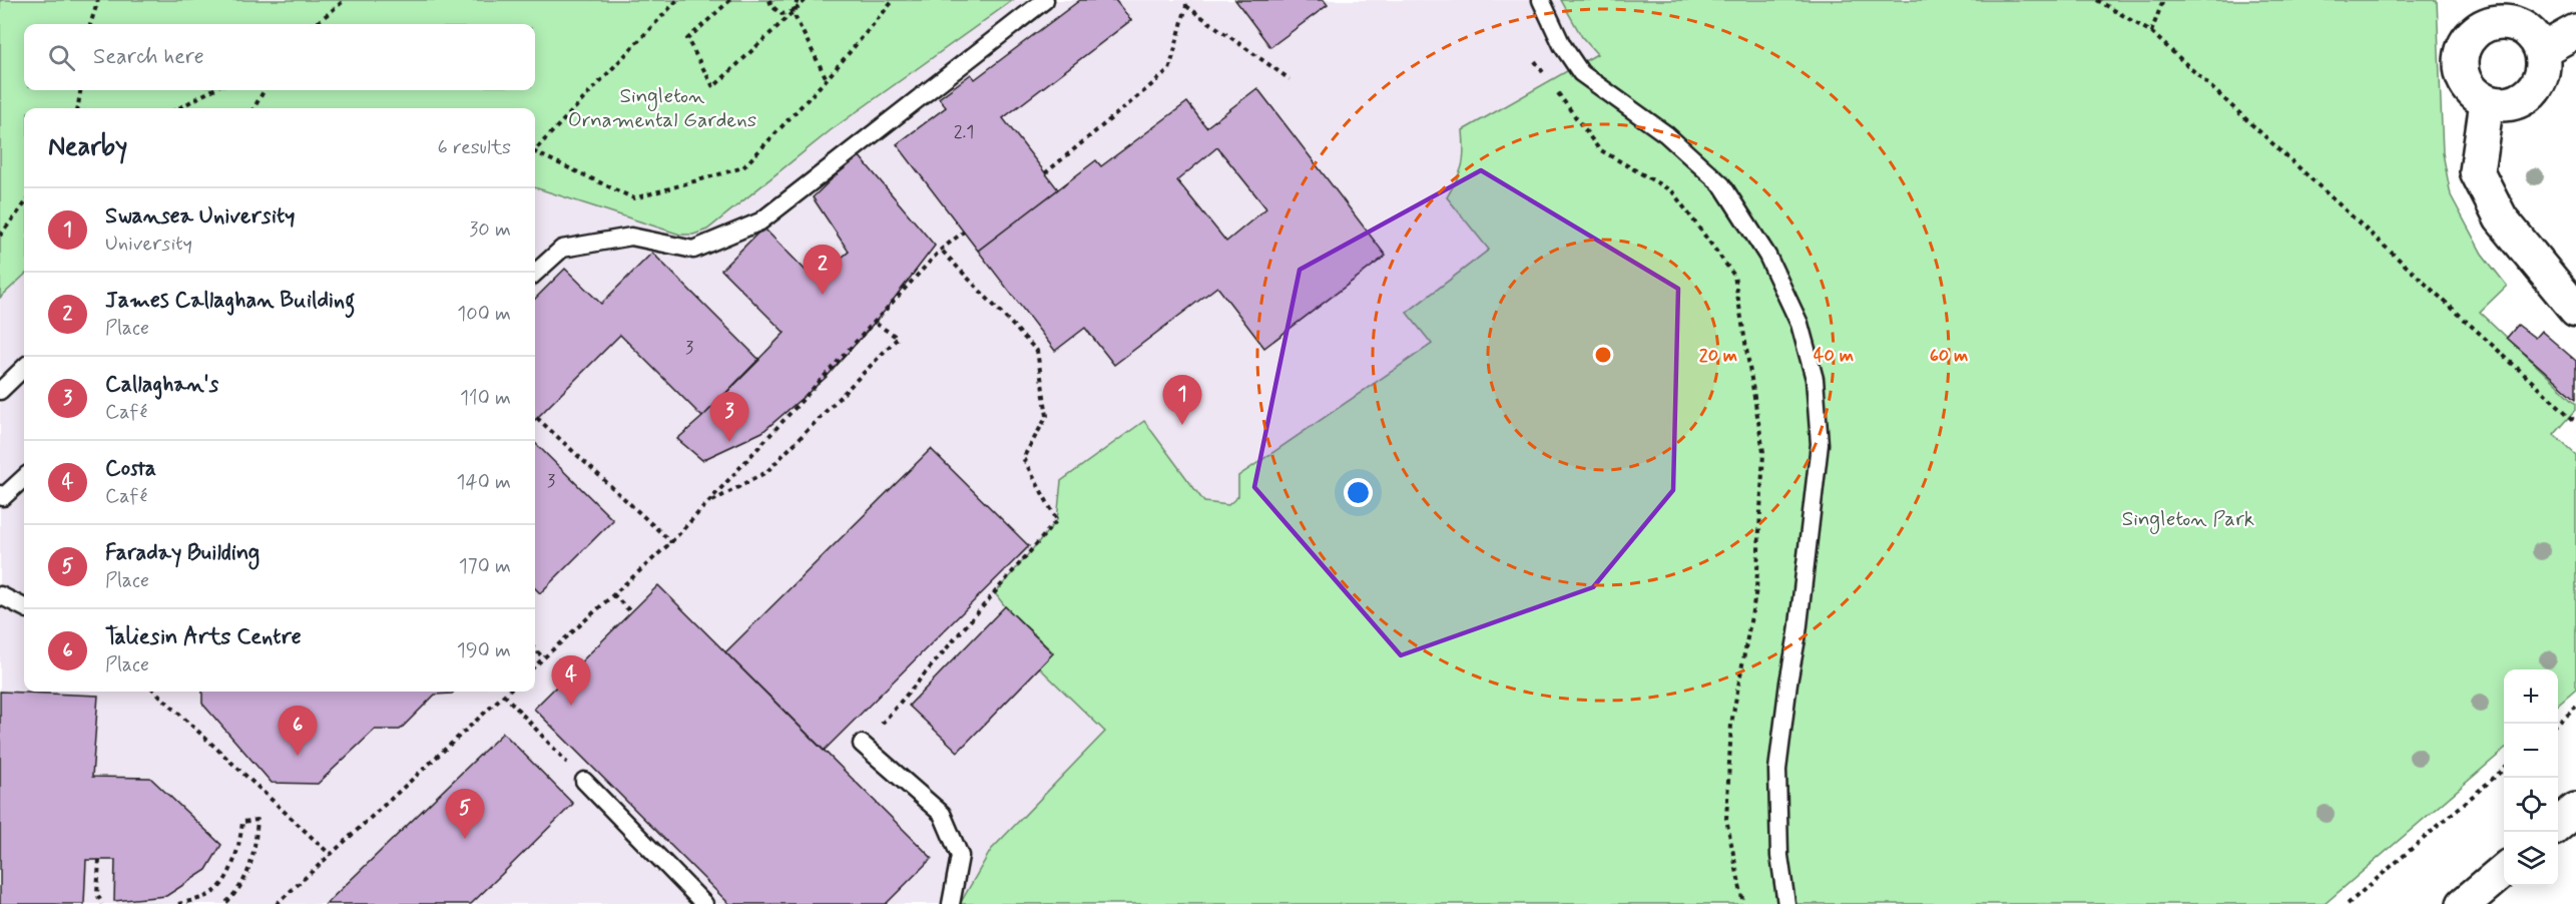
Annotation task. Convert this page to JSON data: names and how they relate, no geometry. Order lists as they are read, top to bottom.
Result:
{
  "parks": ["Singleton Ornamental Gardens", "Singleton Park"],
  "house_numbers": ["2.1", "3", "3"],
  "page": {
    "search": "Search here",
    "heading": ["Nearby", "6 results"],
    "list": [
      {
        "mark": "1",
        "name": "Swansea University",
        "note": "University",
        "value": "30 m"
      },
      {
        "mark": "2",
        "name": "James Callaghan Building",
        "note": "Place",
        "value": "100 m"
      },
      {
        "mark": "3",
        "name": "Callaghan's",
        "note": "Café",
        "value": "110 m"
      },
      {
        "mark": "4",
        "name": "Costa",
        "note": "Café",
        "value": "140 m"
      },
      {
        "mark": "5",
        "name": "Faraday Building",
        "note": "Place",
        "value": "170 m"
      },
      {
        "mark": "6",
        "name": "Taliesin Arts Centre",
        "note": "Place",
        "value": "190 m"
      }
    ],
    "pins": [
      "2",
      "1",
      "3",
      "4",
      "6",
      "5"
    ],
    "map_buttons": ["+", "−"]
  },
  "rings": ["20 m", "40 m", "60 m"]
}
